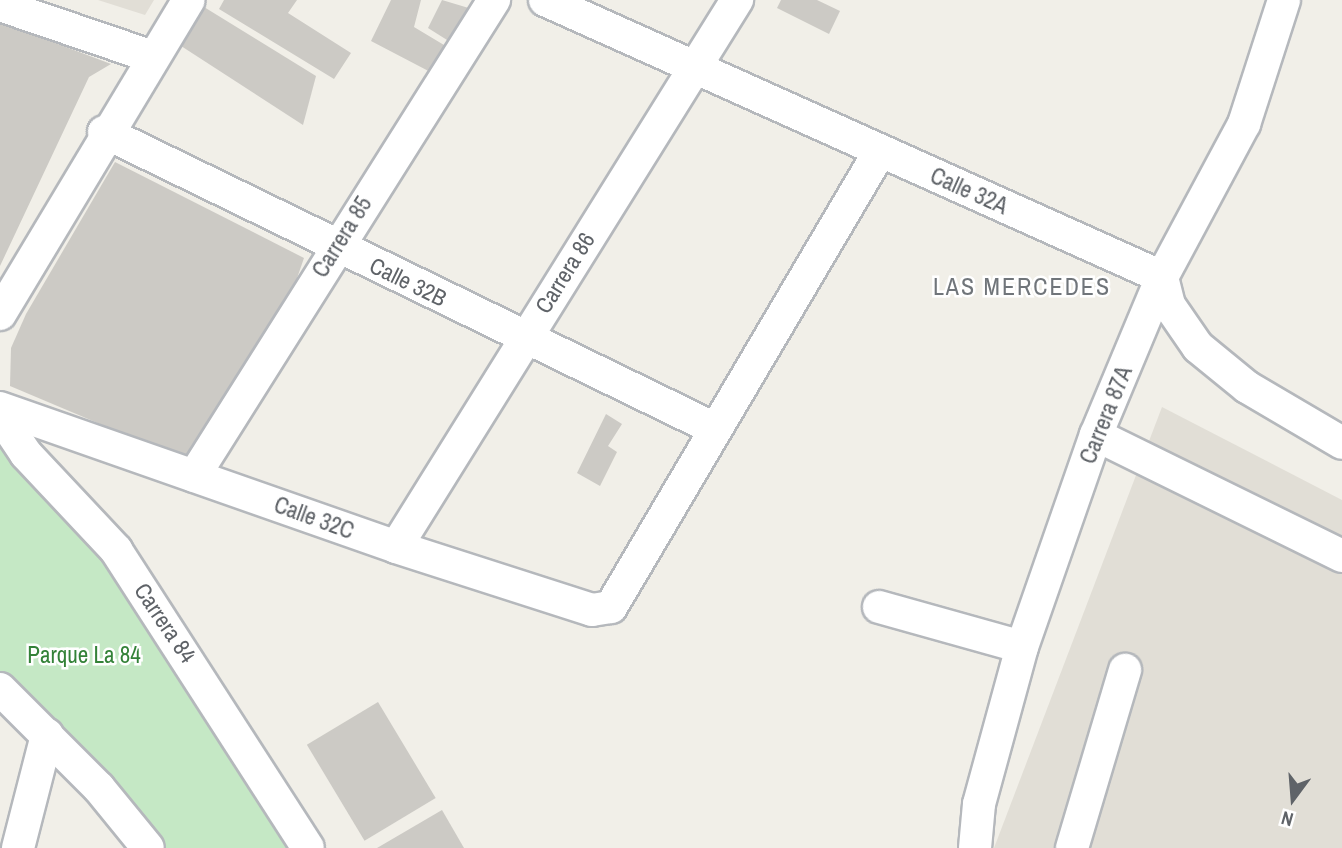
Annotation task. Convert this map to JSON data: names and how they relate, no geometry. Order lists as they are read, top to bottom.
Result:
{
  "streets": {
    "street": [
      "Calle 32A",
      "Carrera 85",
      "Carrera 86",
      "Calle 32B",
      "Carrera 87A",
      "Calle 32C",
      "Carrera 84"
    ]
  },
  "crossings": [
    ["Calle 32A", "Carrera 86"],
    ["Calle 32A", "Carrera 87A"],
    ["Carrera 85", "Calle 32B"],
    ["Carrera 85", "Calle 32C"],
    ["Carrera 86", "Calle 32B"],
    ["Carrera 86", "Calle 32C"],
    ["Calle 32B", "Calle 32C"]
  ],
  "districts": ["LAS MERCEDES"],
  "parks": ["Parque La 84"],
  "north": "bottom"
}
